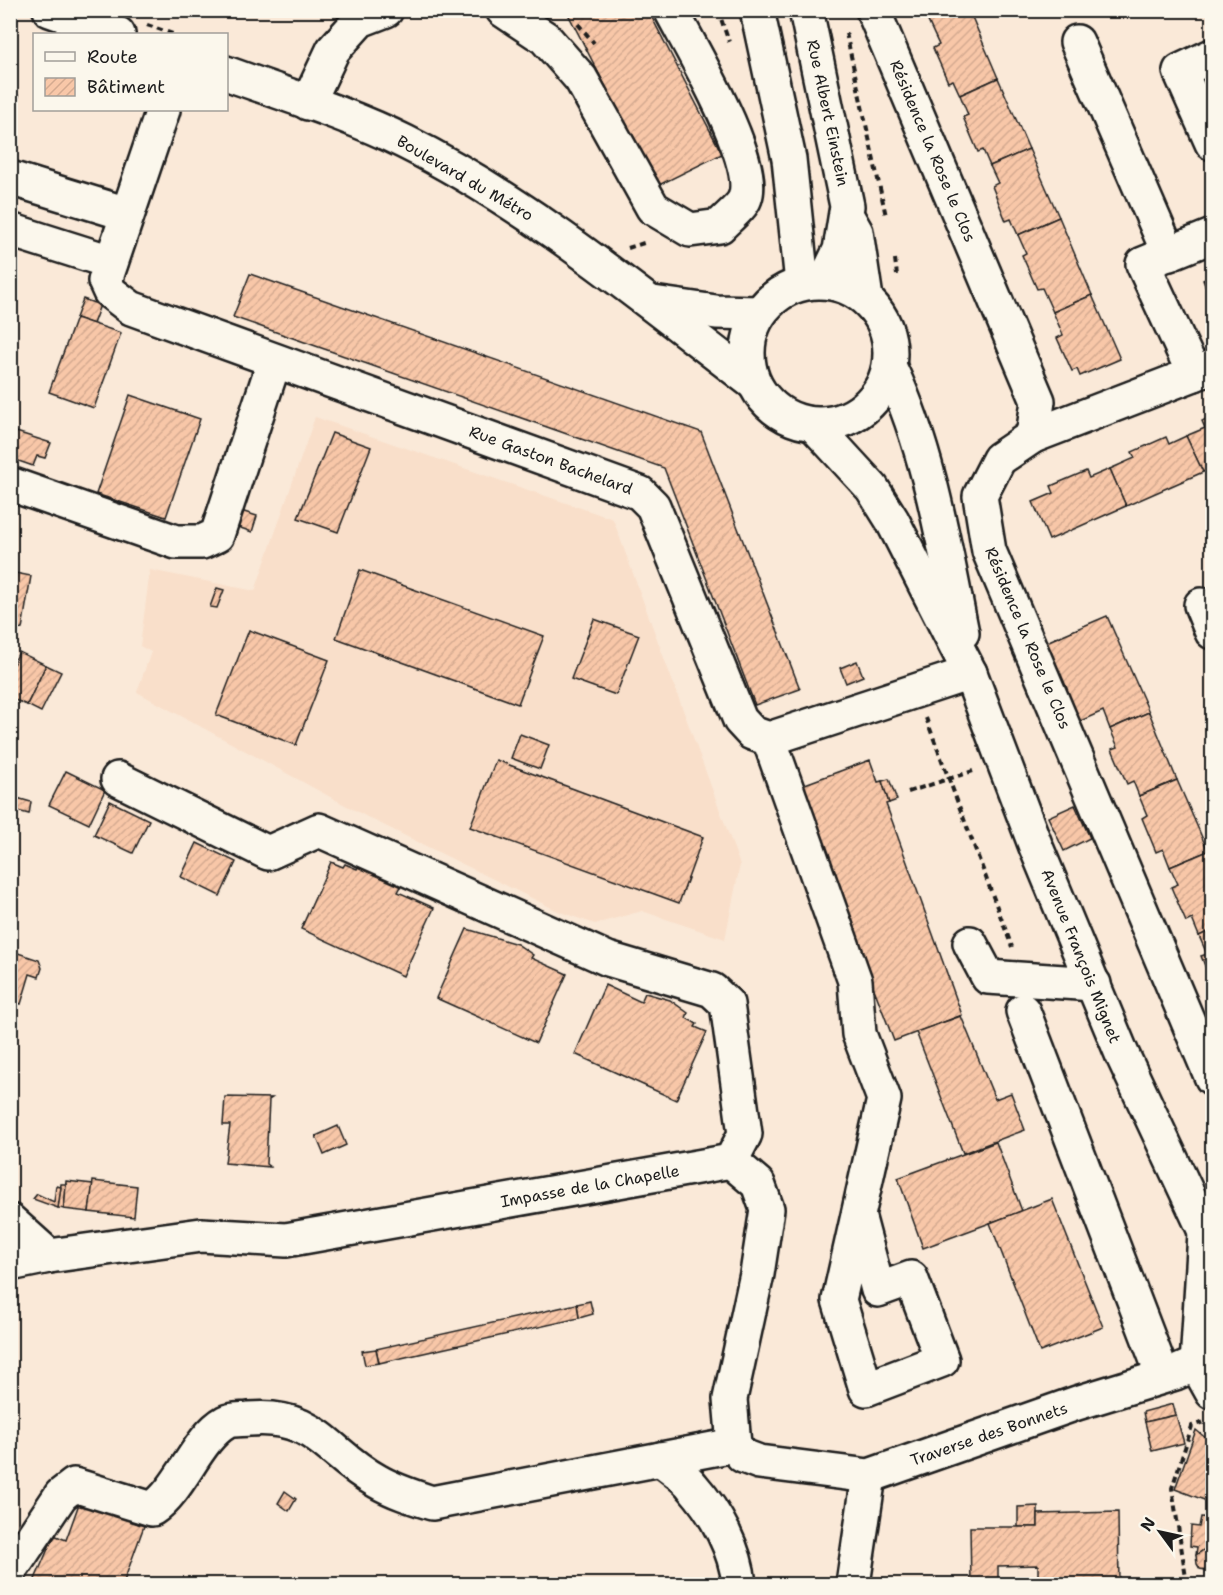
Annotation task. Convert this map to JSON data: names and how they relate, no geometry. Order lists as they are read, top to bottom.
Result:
{
  "streets": {
    "street": [
      "Rue Albert Einstein",
      "Résidence la Rose le Clos",
      "Boulevard du Métro",
      "Rue Gaston Bachelard",
      "Avenue François Mignet",
      "Impasse de la Chapelle",
      "Traverse des Bonnets"
    ]
  },
  "crossings": [
    ["Rue Albert Einstein", "Boulevard du Métro"],
    ["Rue Albert Einstein", "Avenue François Mignet"],
    ["Boulevard du Métro", "Avenue François Mignet"],
    ["Avenue François Mignet", "Traverse des Bonnets"]
  ],
  "legend": ["Route", "Bâtiment"],
  "north": "top left"
}
